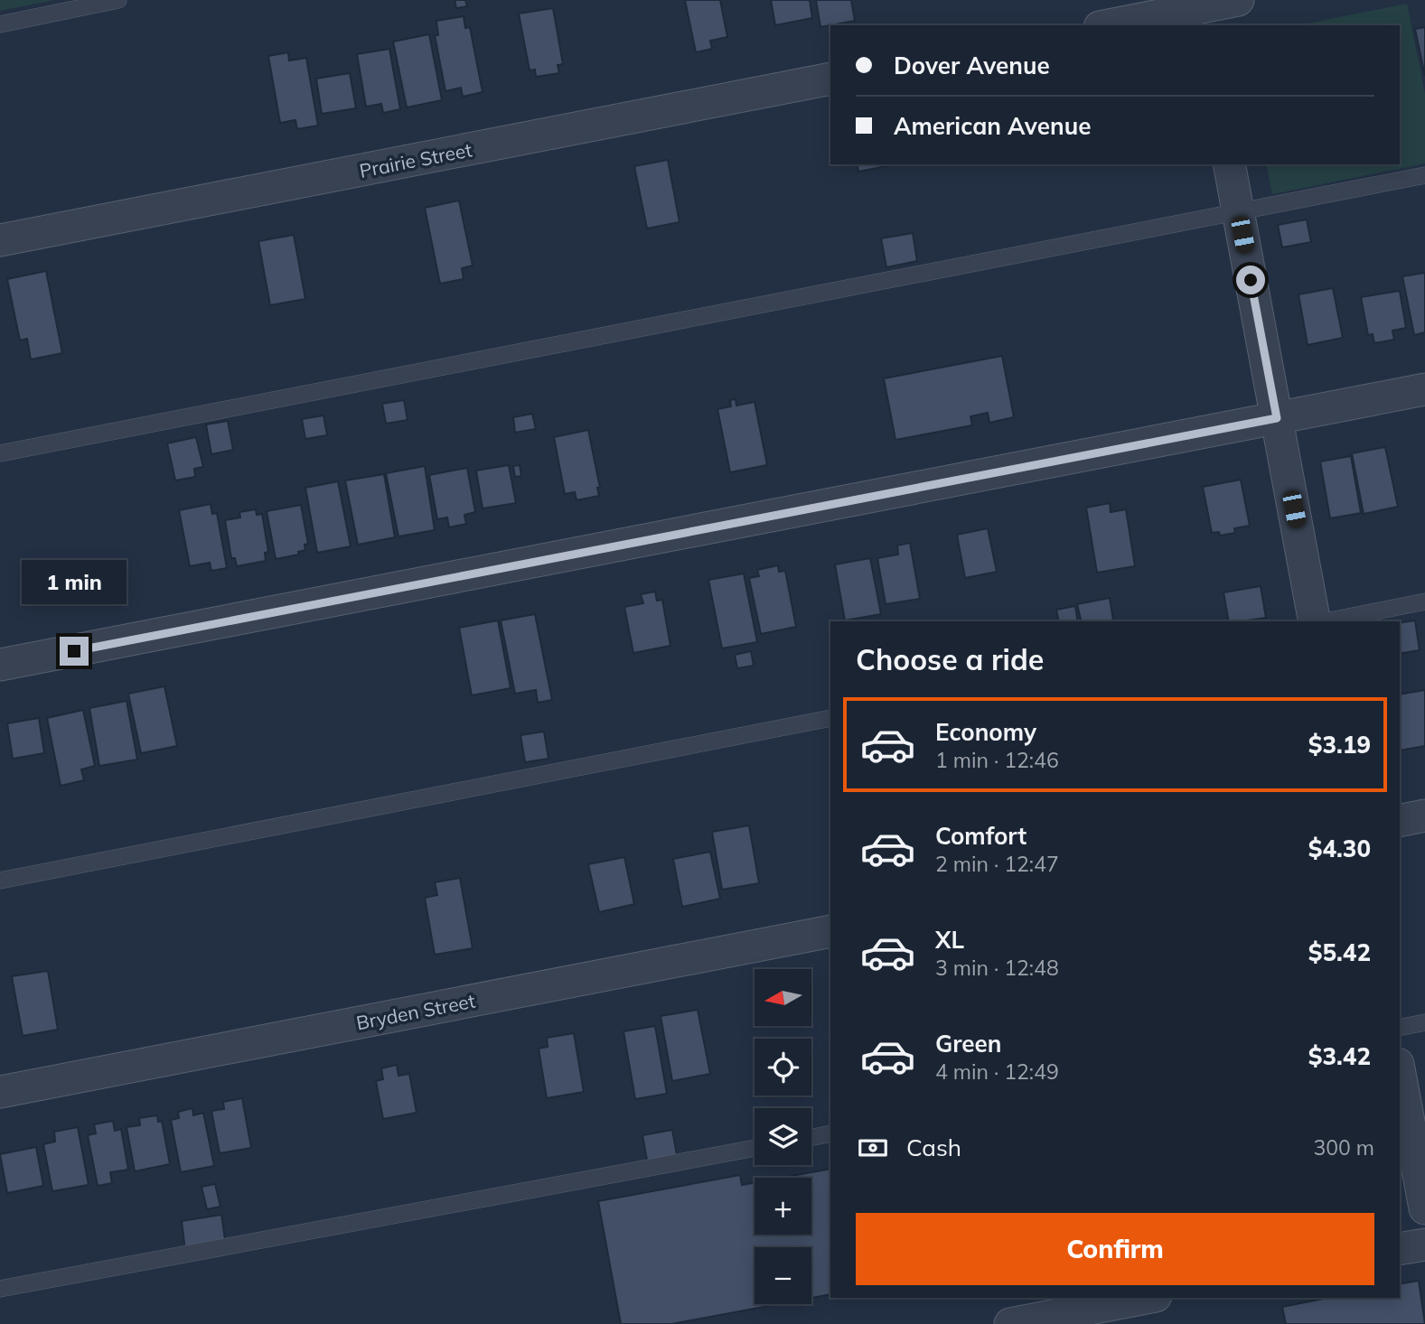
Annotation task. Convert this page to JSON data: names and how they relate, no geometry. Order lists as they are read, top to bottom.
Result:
{
  "streets": {
    "street": ["Prairie Street", "Bryden Street"]
  },
  "north": "left",
  "page": {
    "banner": ["Dover Avenue", "American Avenue"],
    "bubble": "1 min",
    "heading": "Choose a ride",
    "list": [
      {
        "name": "Economy",
        "note": "1 min · 12:46",
        "value": "$3.19"
      },
      {
        "name": "Comfort",
        "note": "2 min · 12:47",
        "value": "$4.30"
      },
      {
        "name": "XL",
        "note": "3 min · 12:48",
        "value": "$5.42"
      },
      {
        "name": "Green",
        "note": "4 min · 12:49",
        "value": "$3.42"
      }
    ],
    "map_buttons": ["+", "−"],
    "pay": ["Cash", "300 m"],
    "buttons": "Confirm"
  }
}
